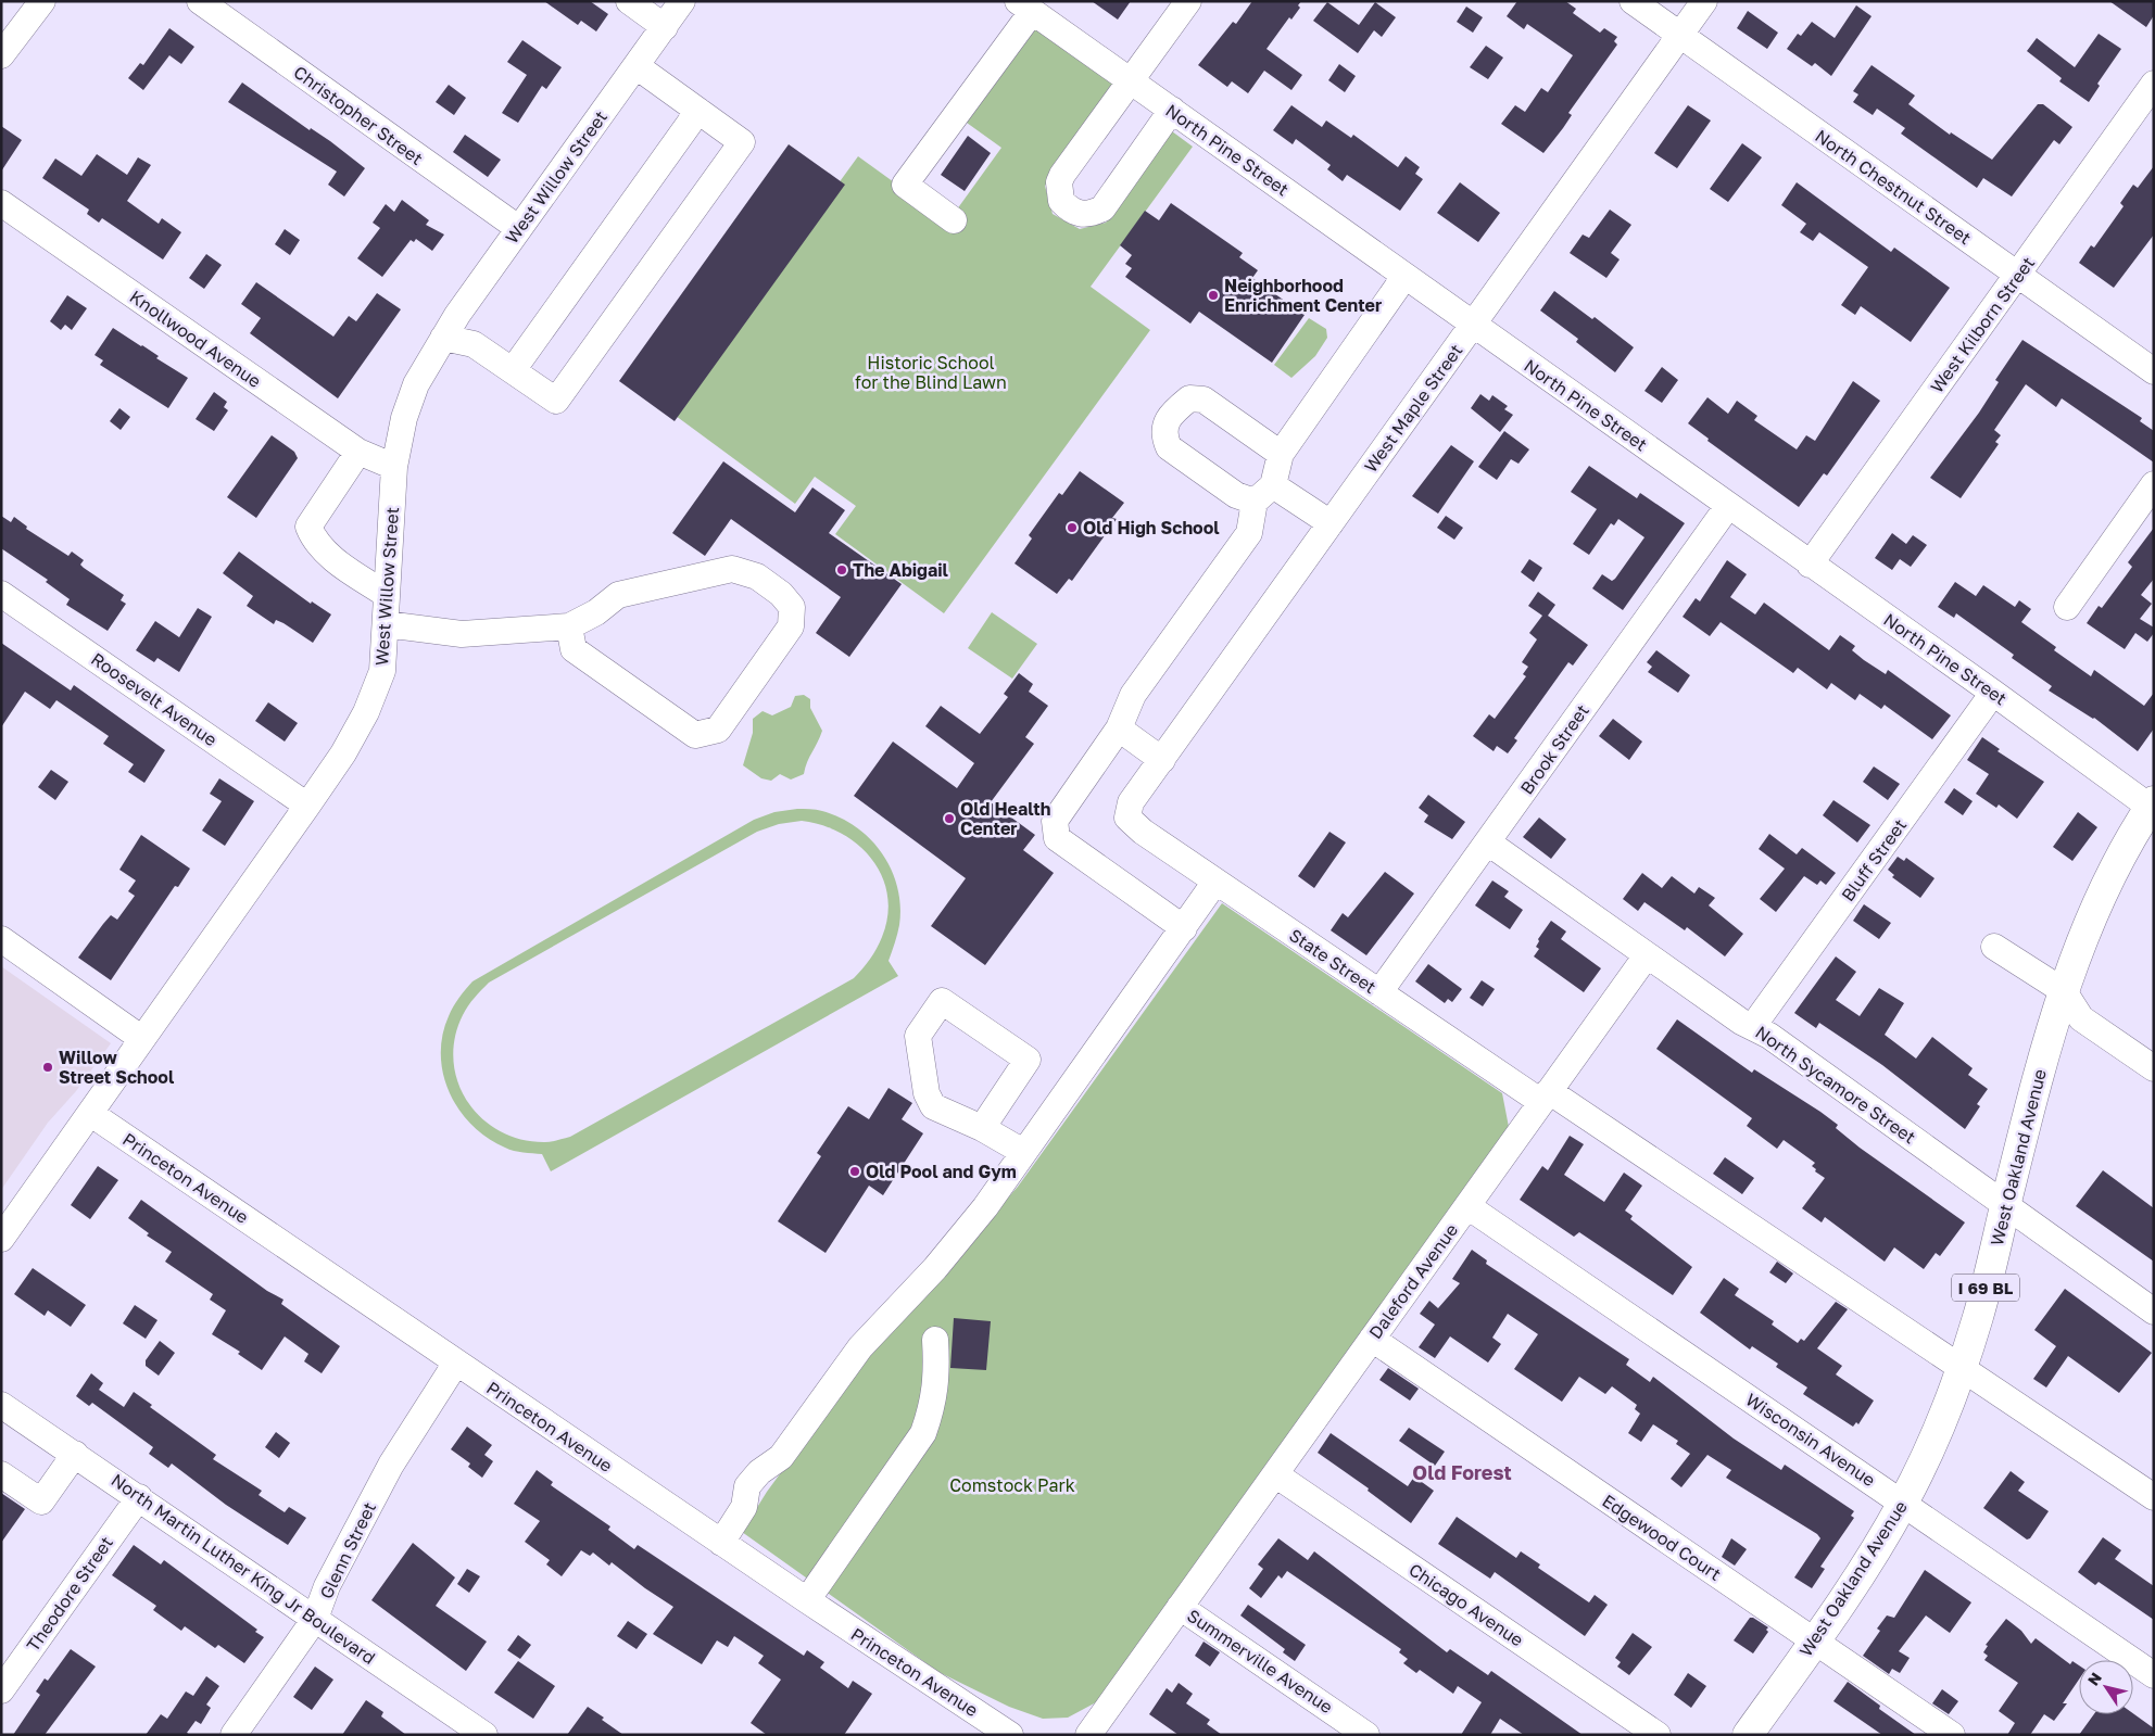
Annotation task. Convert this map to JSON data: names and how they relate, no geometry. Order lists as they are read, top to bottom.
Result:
{
  "streets": {
    "main road": ["West Oakland Avenue", "I 69 BL"],
    "street": [
      "Christopher Street",
      "North Pine Street",
      "West Willow Street",
      "North Chestnut Street",
      "West Kilborn Street",
      "Knollwood Avenue",
      "West Maple Street",
      "Roosevelt Avenue",
      "Brook Street",
      "Bluff Street",
      "State Street",
      "North Sycamore Street",
      "Princeton Avenue",
      "Daleford Avenue",
      "Wisconsin Avenue",
      "Edgewood Court",
      "Glenn Street",
      "North Martin Luther King Jr Boulevard",
      "Theodore Street",
      "Chicago Avenue",
      "Summerville Avenue"
    ]
  },
  "crossings": [
    ["Christopher Street", "West Willow Street"],
    ["North Pine Street", "West Kilborn Street"],
    ["North Pine Street", "West Maple Street"],
    ["North Pine Street", "Brook Street"],
    ["North Pine Street", "Bluff Street"],
    ["North Pine Street", "West Oakland Avenue"],
    ["West Willow Street", "Knollwood Avenue"],
    ["West Willow Street", "Roosevelt Avenue"],
    ["West Willow Street", "Princeton Avenue"],
    ["North Chestnut Street", "West Kilborn Street"],
    ["North Chestnut Street", "West Maple Street"],
    ["West Maple Street", "State Street"],
    ["Brook Street", "State Street"],
    ["Brook Street", "North Sycamore Street"],
    ["Bluff Street", "North Sycamore Street"],
    ["State Street", "West Oakland Avenue"],
    ["State Street", "Daleford Avenue"],
    ["North Sycamore Street", "West Oakland Avenue"],
    ["North Sycamore Street", "Daleford Avenue"],
    ["West Oakland Avenue", "Wisconsin Avenue"],
    ["West Oakland Avenue", "Edgewood Court"],
    ["Princeton Avenue", "Glenn Street"],
    ["Daleford Avenue", "Wisconsin Avenue"],
    ["Daleford Avenue", "Edgewood Court"],
    ["Daleford Avenue", "Chicago Avenue"],
    ["Daleford Avenue", "Summerville Avenue"],
    ["Glenn Street", "North Martin Luther King Jr Boulevard"],
    ["North Martin Luther King Jr Boulevard", "Theodore Street"]
  ],
  "districts": ["Old Forest"],
  "parks": ["Historic School for the Blind Lawn", "Comstock Park"],
  "places": [
    "Neighborhood Enrichment Center",
    "Old High School",
    "The Abigail",
    "Old Health Center",
    "Willow Street School",
    "Old Pool and Gym"
  ],
  "north": "top left"
}
